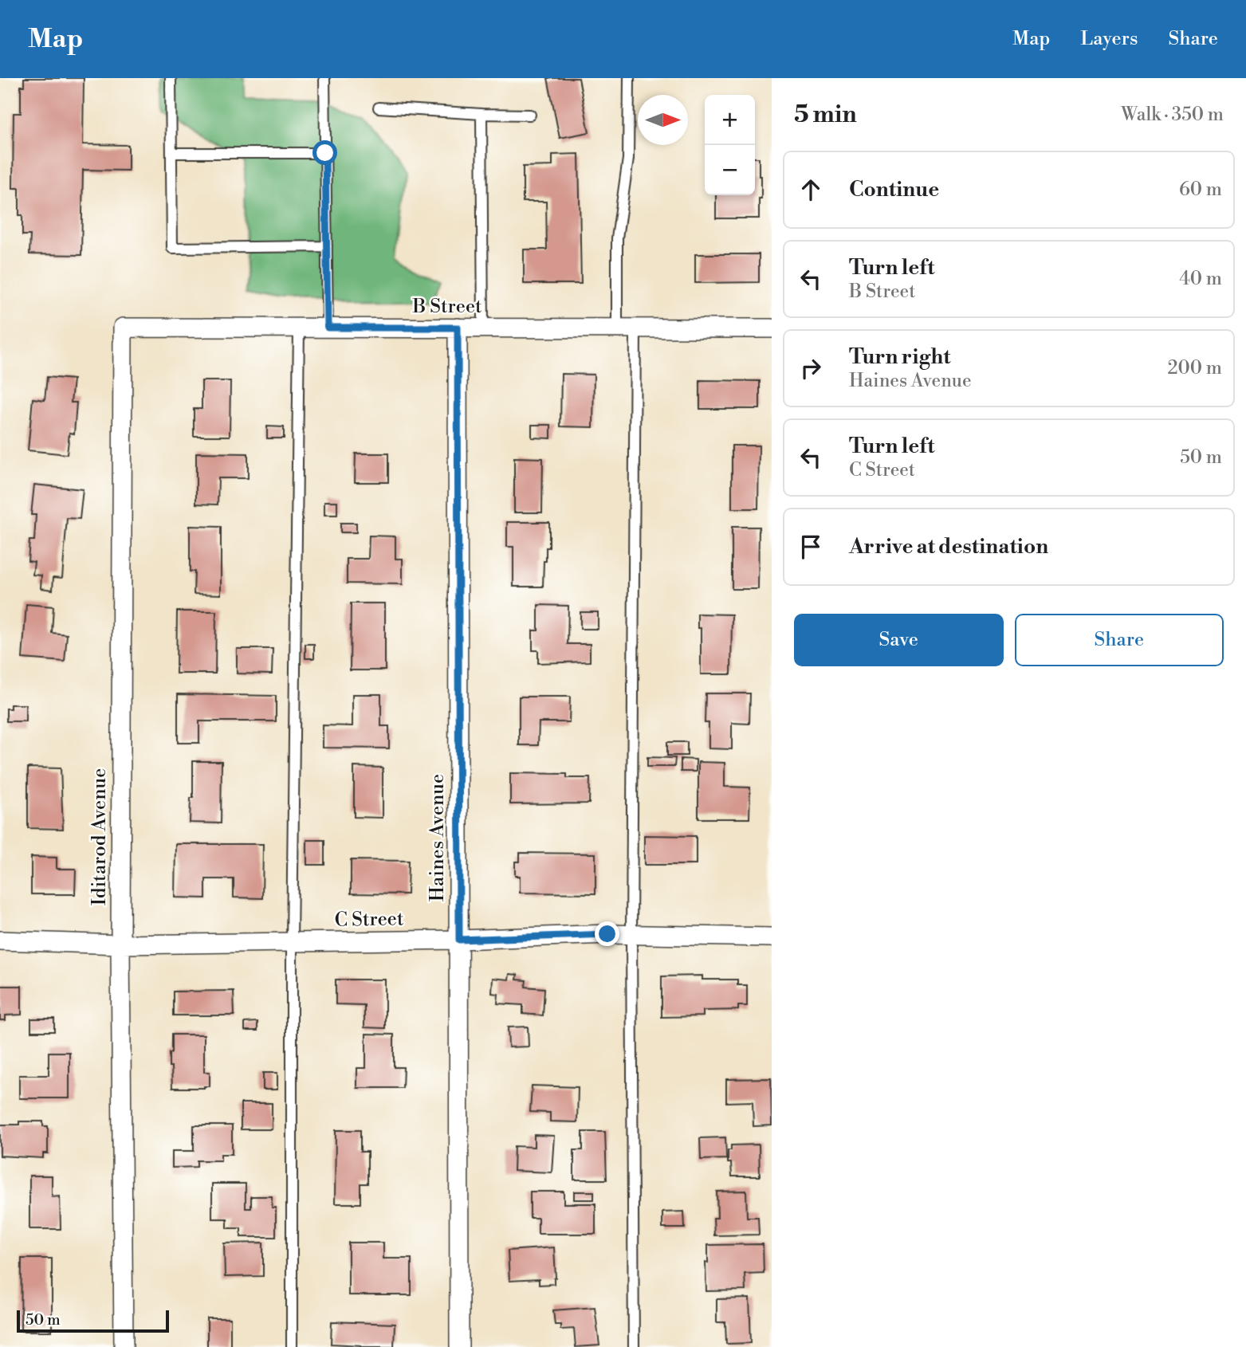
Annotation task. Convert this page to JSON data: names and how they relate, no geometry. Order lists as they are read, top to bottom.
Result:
{
  "streets": {
    "street": [
      "B Street",
      "Iditarod Avenue",
      "Haines Avenue",
      "C Street"
    ]
  },
  "crossings": [
    ["B Street", "Iditarod Avenue"],
    ["B Street", "Haines Avenue"],
    ["Iditarod Avenue", "C Street"],
    ["Haines Avenue", "C Street"]
  ],
  "scale_bar": "50 m",
  "north": "right",
  "page": {
    "header": "Map",
    "nav": ["Map", "Layers", "Share"],
    "heading": ["5 min", "Walk · 350 m"],
    "map_buttons": ["+", "−"],
    "list": [
      ["Continue", "60 m"],
      ["Turn left", "B Street", "40 m"],
      ["Turn right", "Haines Avenue", "200 m"],
      ["Turn left", "C Street", "50 m"],
      "Arrive at destination"
    ],
    "buttons": ["Save", "Share"],
    "scale": "50 m"
  }
}
